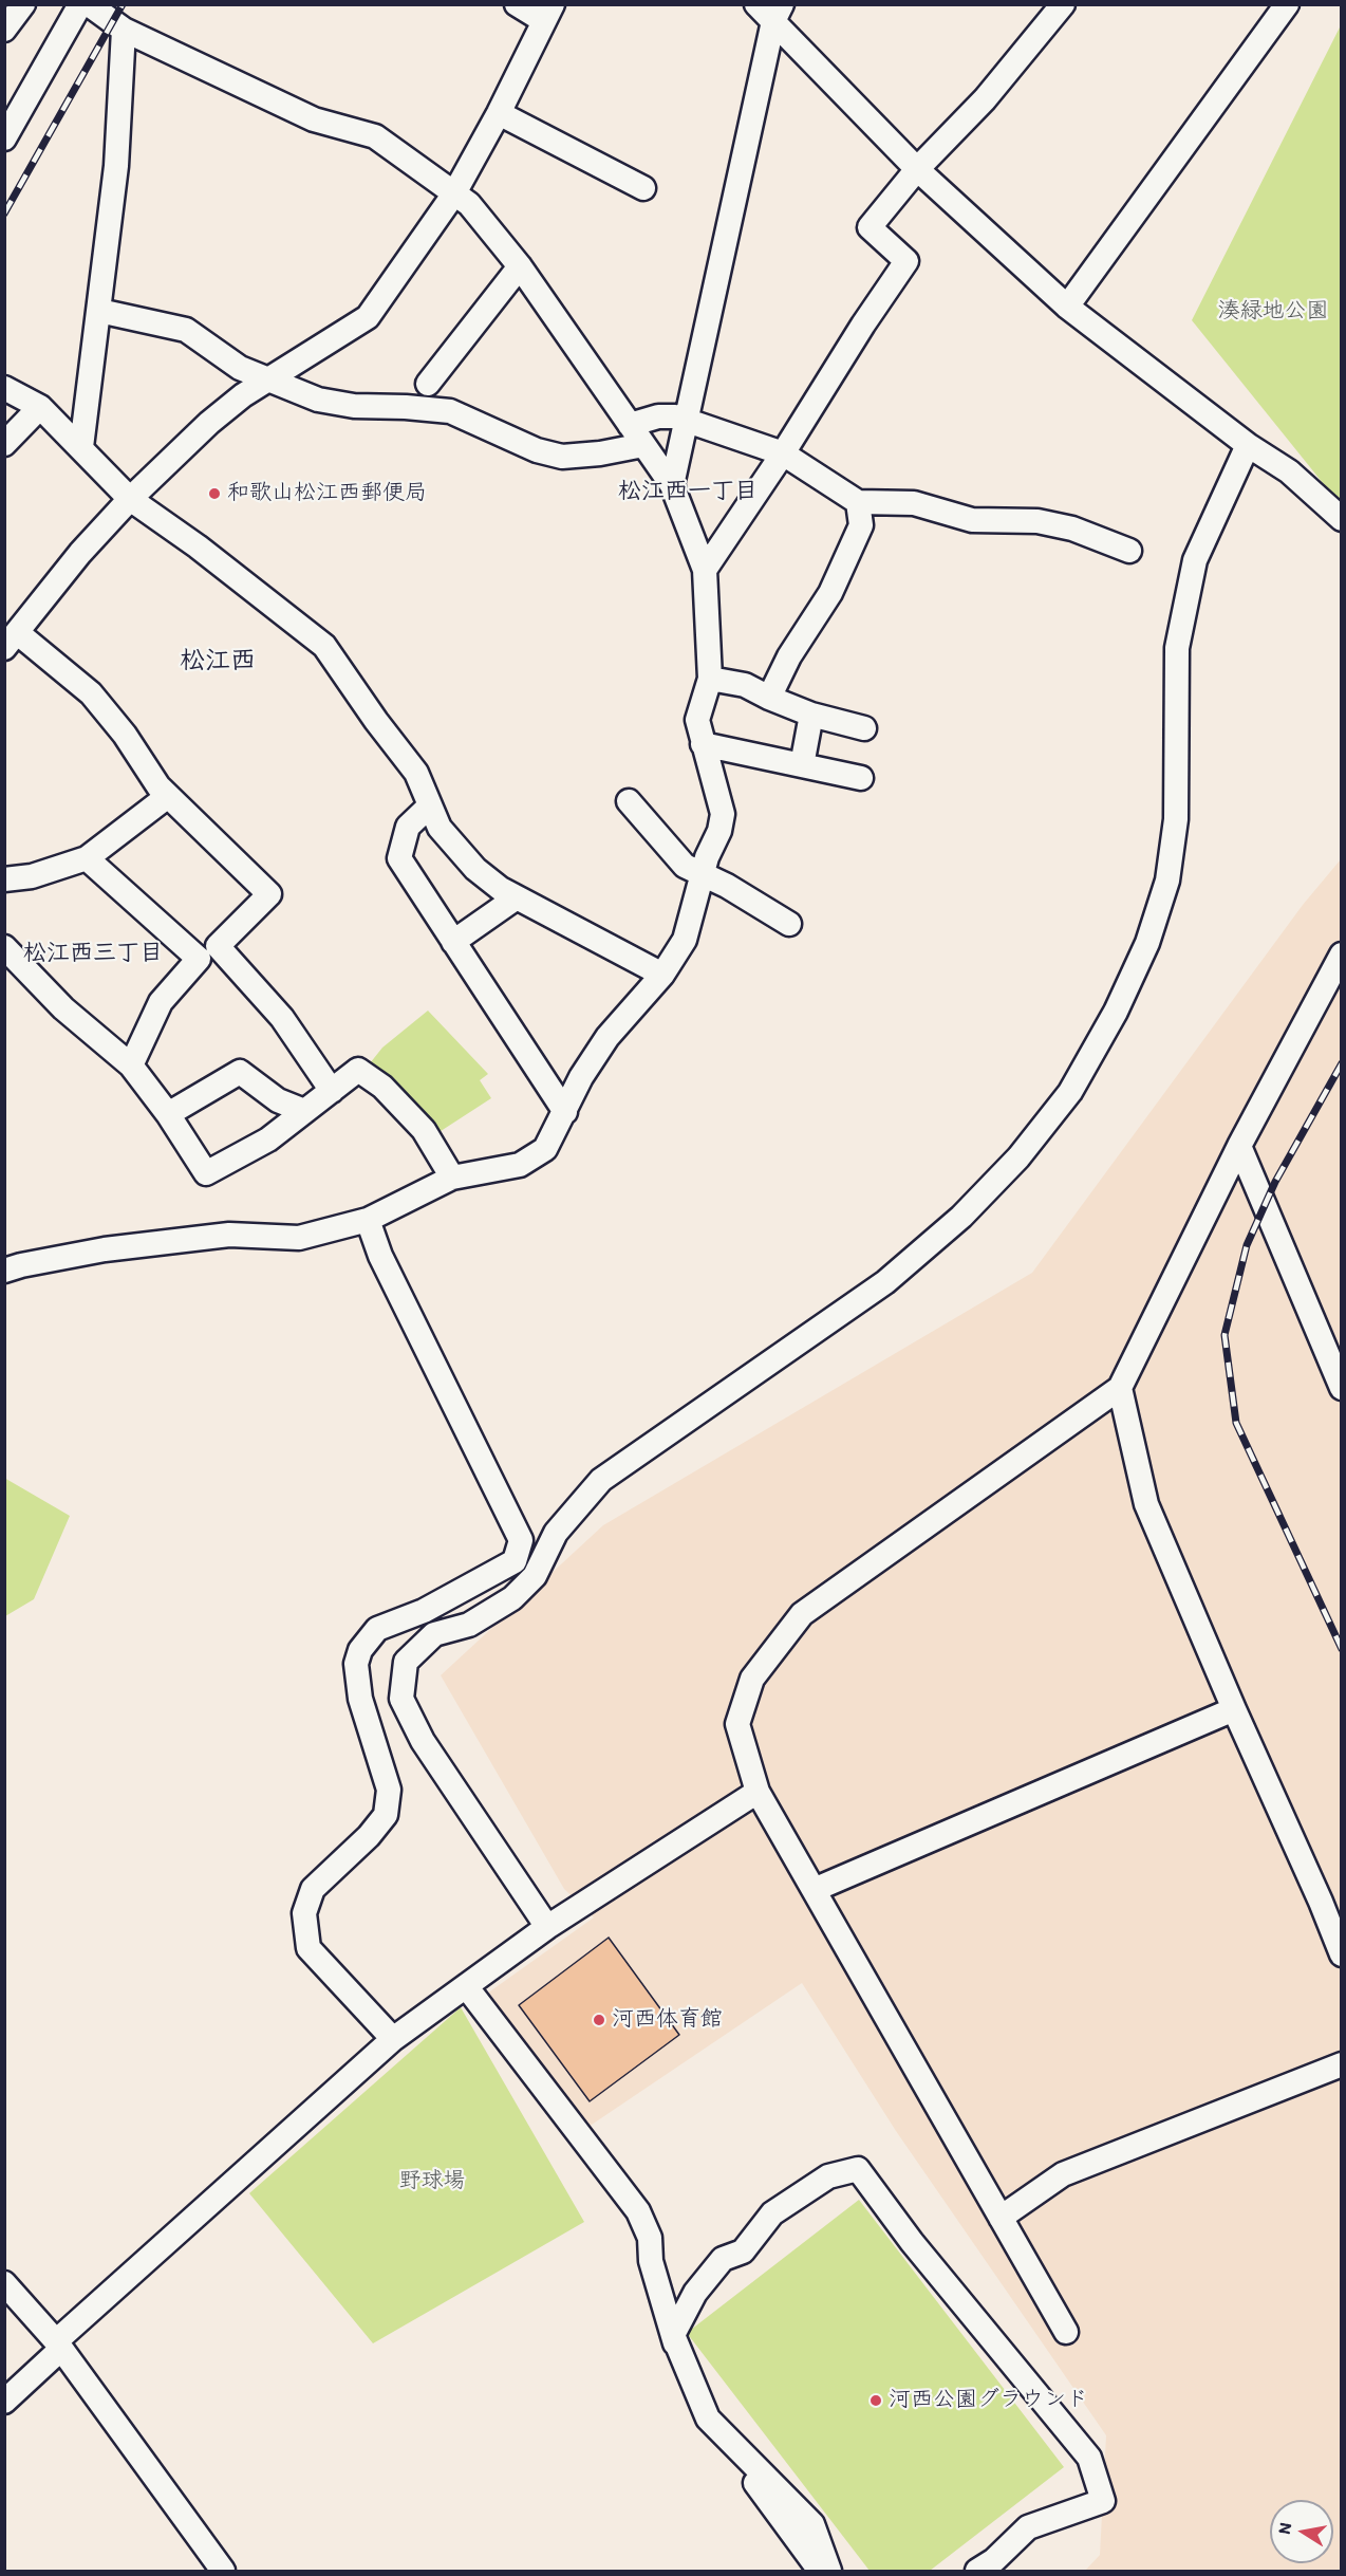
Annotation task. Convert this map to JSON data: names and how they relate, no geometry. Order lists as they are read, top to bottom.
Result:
{
  "districts": ["松江西一丁目", "松江西", "松江西三丁目"],
  "parks": ["湊緑地公園", "野球場"],
  "places": ["和歌山松江西郵便局", "河西体育館", "河西公園グラウンド"],
  "north": "left"
}
